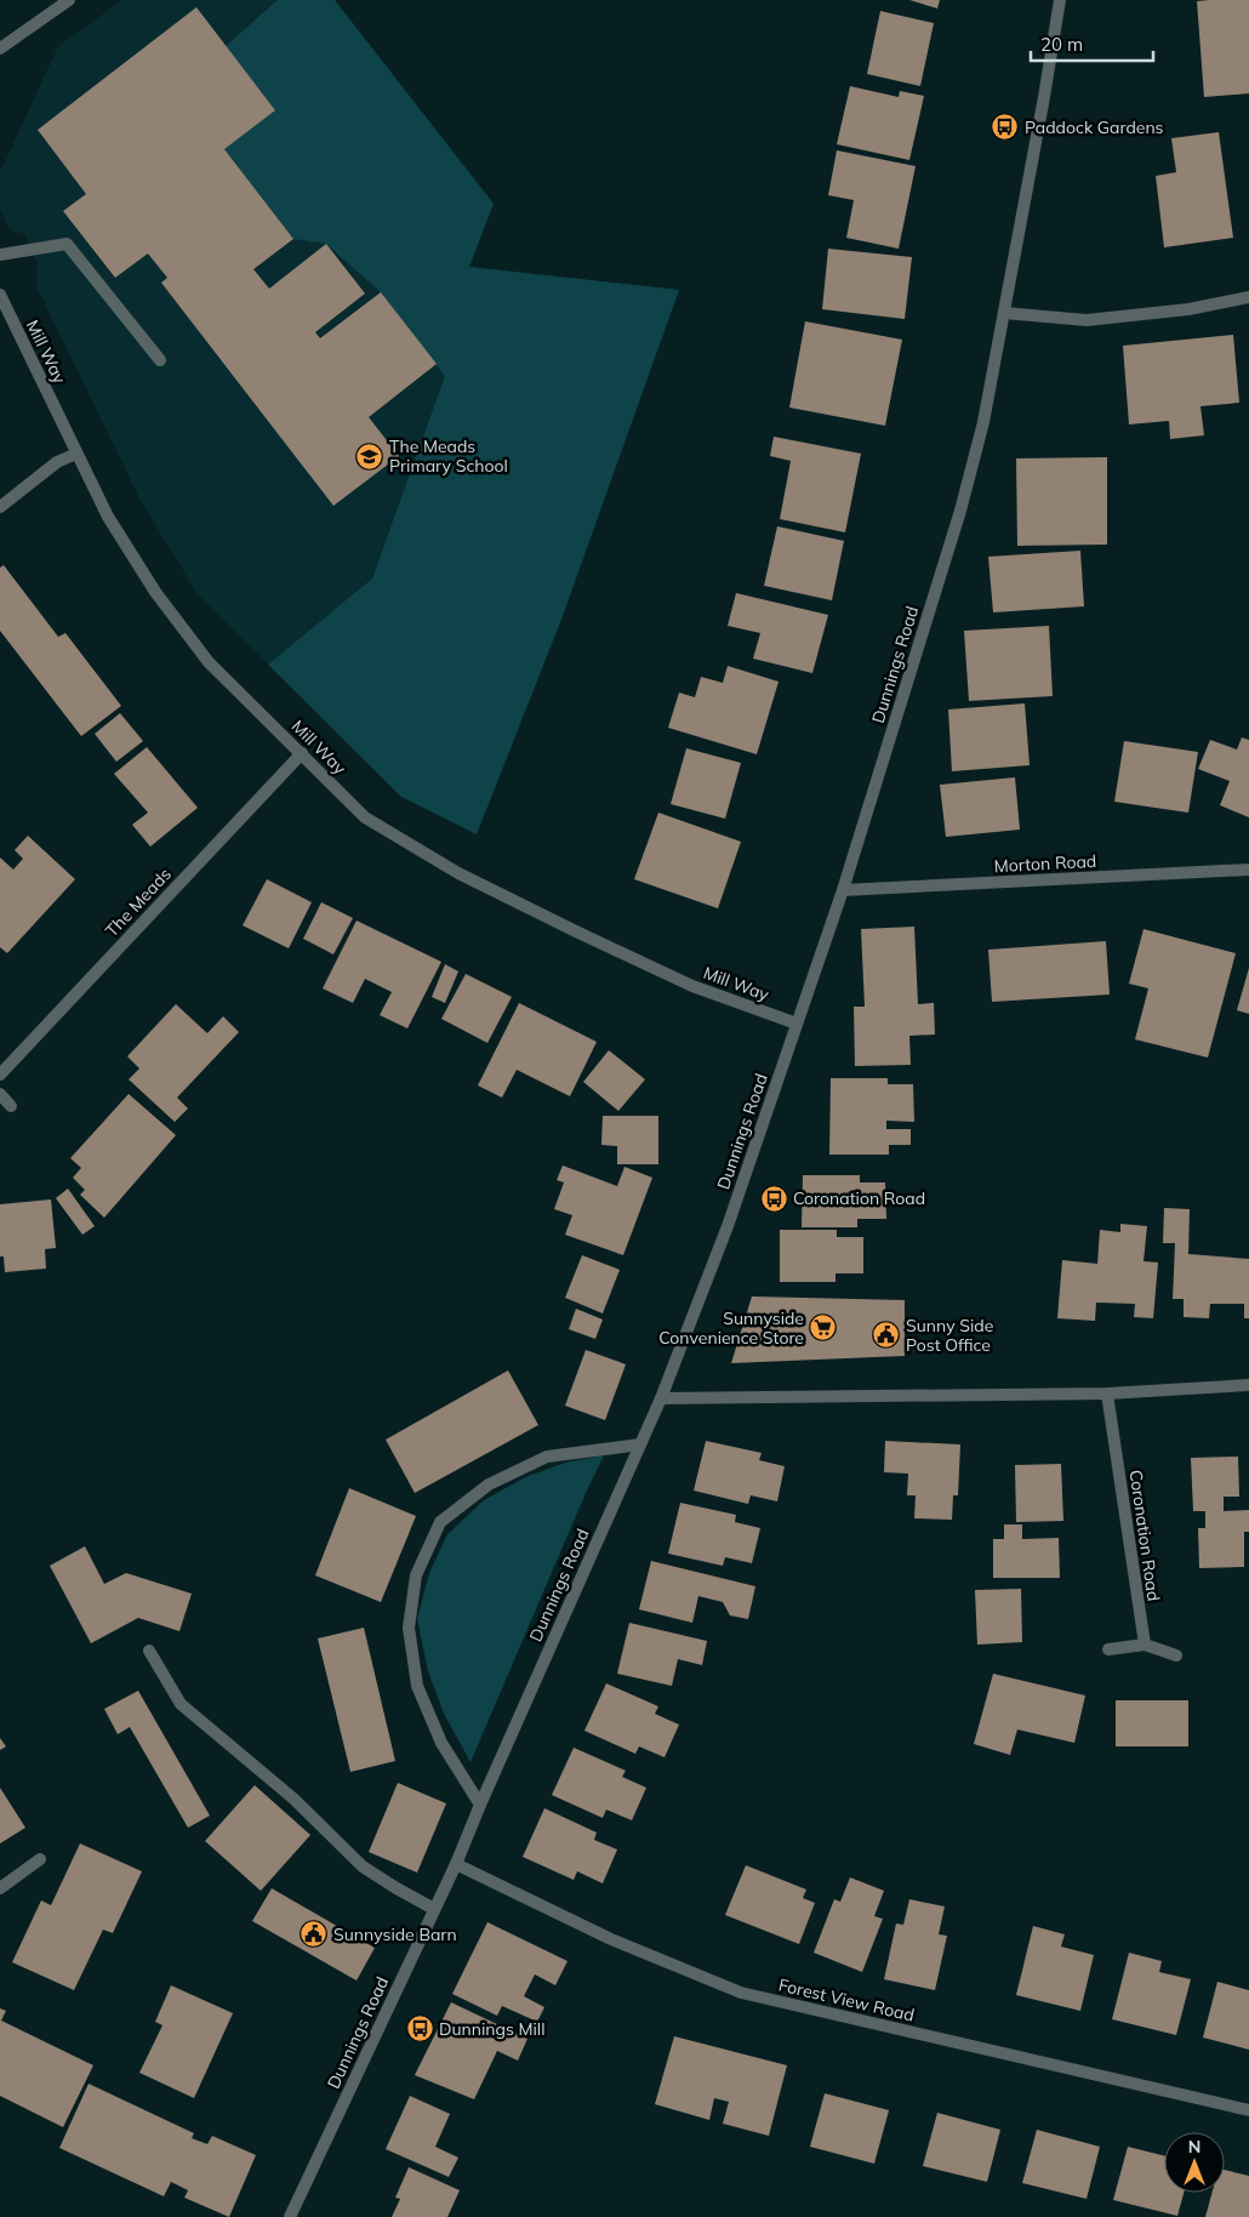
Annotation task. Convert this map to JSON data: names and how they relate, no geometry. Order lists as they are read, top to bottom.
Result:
{
  "streets": {
    "street": [
      "Mill Way",
      "Dunnings Road",
      "Morton Road",
      "The Meads",
      "Coronation Road",
      "Forest View Road"
    ]
  },
  "crossings": [
    ["Mill Way", "Dunnings Road"],
    ["Mill Way", "The Meads"],
    ["Dunnings Road", "Morton Road"],
    ["Dunnings Road", "Forest View Road"]
  ],
  "places": {
    "bus stop": ["Paddock Gardens", "Coronation Road", "Dunnings Mill"],
    "school or university": ["The Meads Primary School"],
    "supermarket": ["Sunnyside Convenience Store"],
    "public building": ["Sunny Side Post Office", "Sunnyside Barn"]
  },
  "scale_bar": "20 m",
  "north": "top"
}
